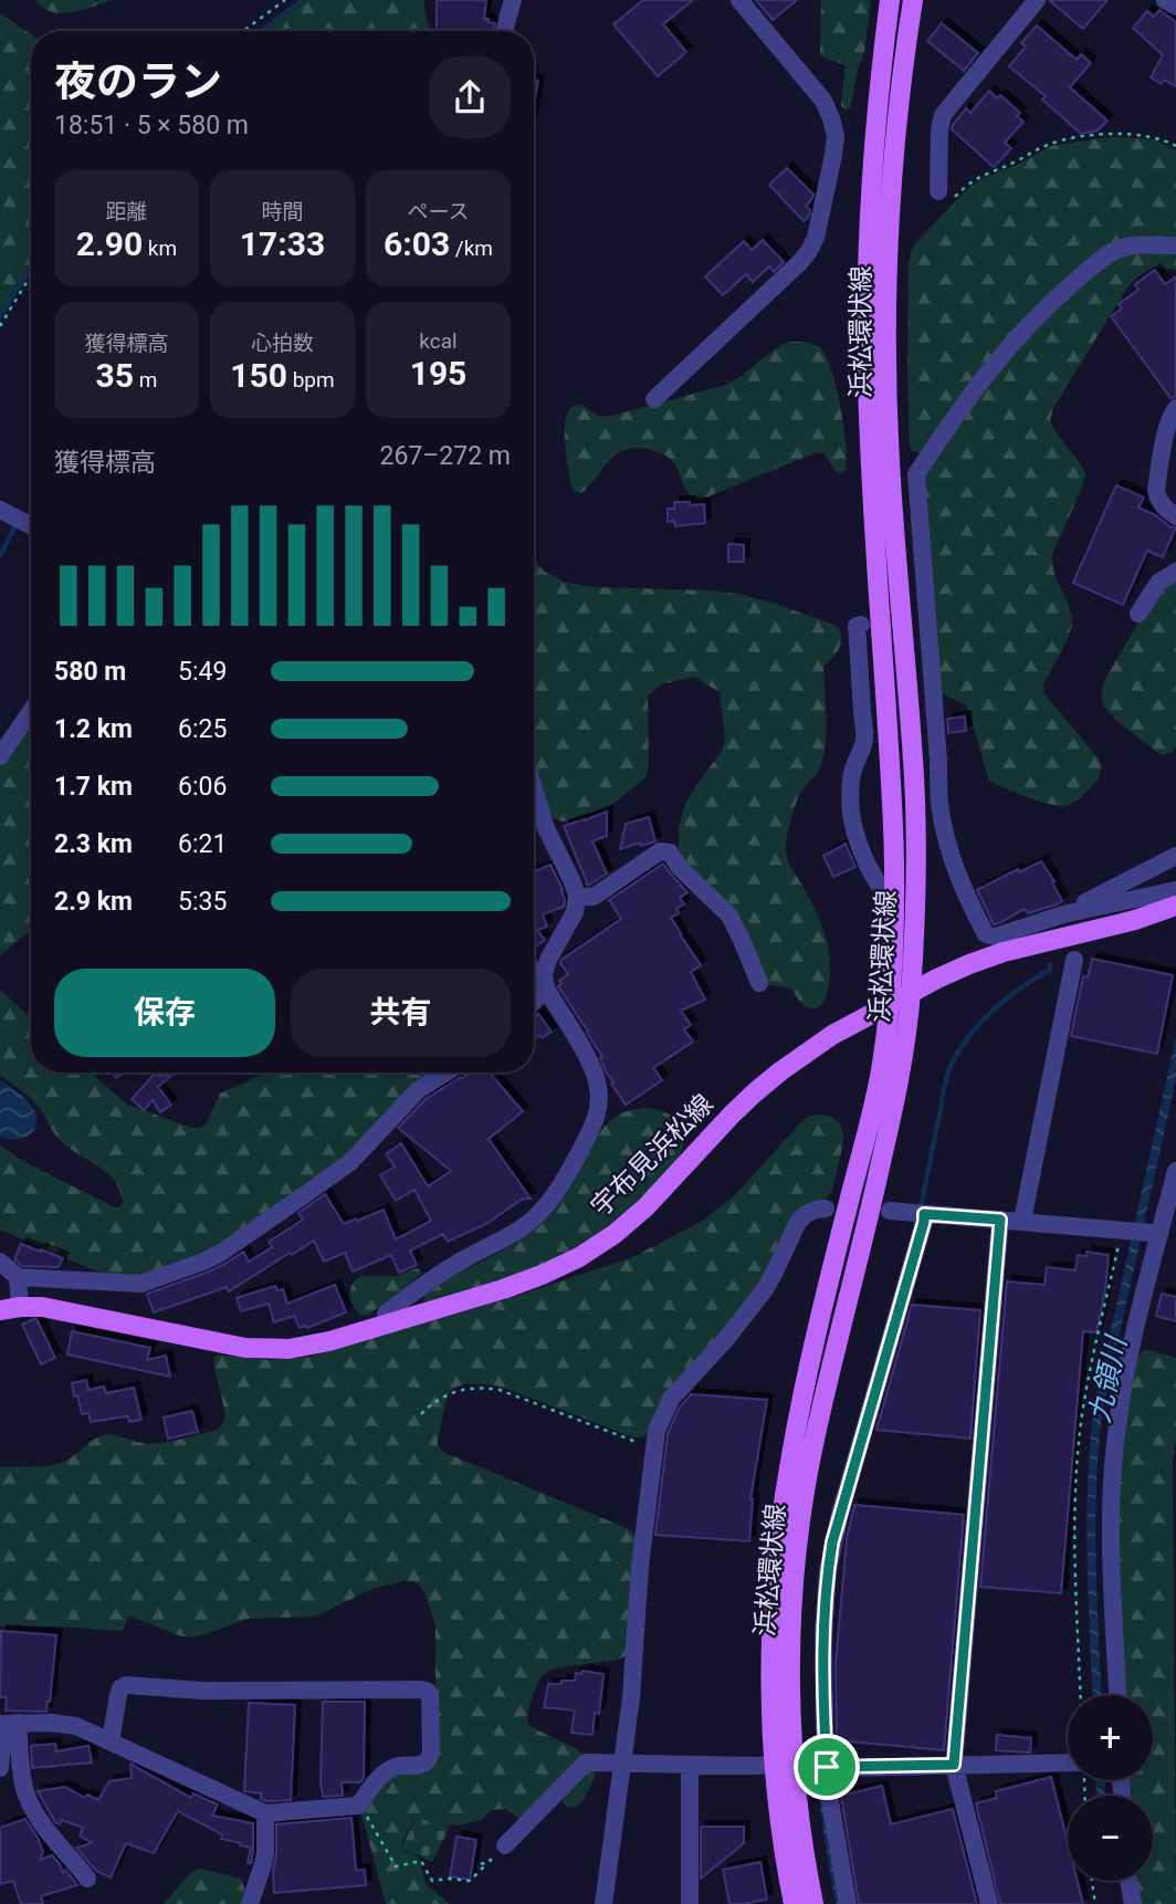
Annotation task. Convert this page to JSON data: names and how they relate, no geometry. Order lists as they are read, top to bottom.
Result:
{
  "streets": {
    "main road": ["浜松環状線", "宇布見浜松線"]
  },
  "crossings": [
    ["浜松環状線", "宇布見浜松線"]
  ],
  "water": ["九領川"],
  "page": {
    "heading": ["夜のラン", "18:51 · 5 × 580 m"],
    "stats": [
      ["距離", "2.90 km"],
      ["時間", "17:33"],
      ["ペース", "6:03 /km"],
      ["獲得標高", "35 m"],
      ["心拍数", "150 bpm"],
      ["kcal", "195"]
    ],
    "chart": ["獲得標高", "267–272 m"],
    "list": [
      {
        "name": "580 m",
        "note": "5:49"
      },
      {
        "name": "1.2 km",
        "note": "6:25"
      },
      {
        "name": "1.7 km",
        "note": "6:06"
      },
      {
        "name": "2.3 km",
        "note": "6:21"
      },
      {
        "name": "2.9 km",
        "note": "5:35"
      }
    ],
    "buttons": ["保存", "共有"],
    "map_buttons": ["+", "−"]
  }
}
